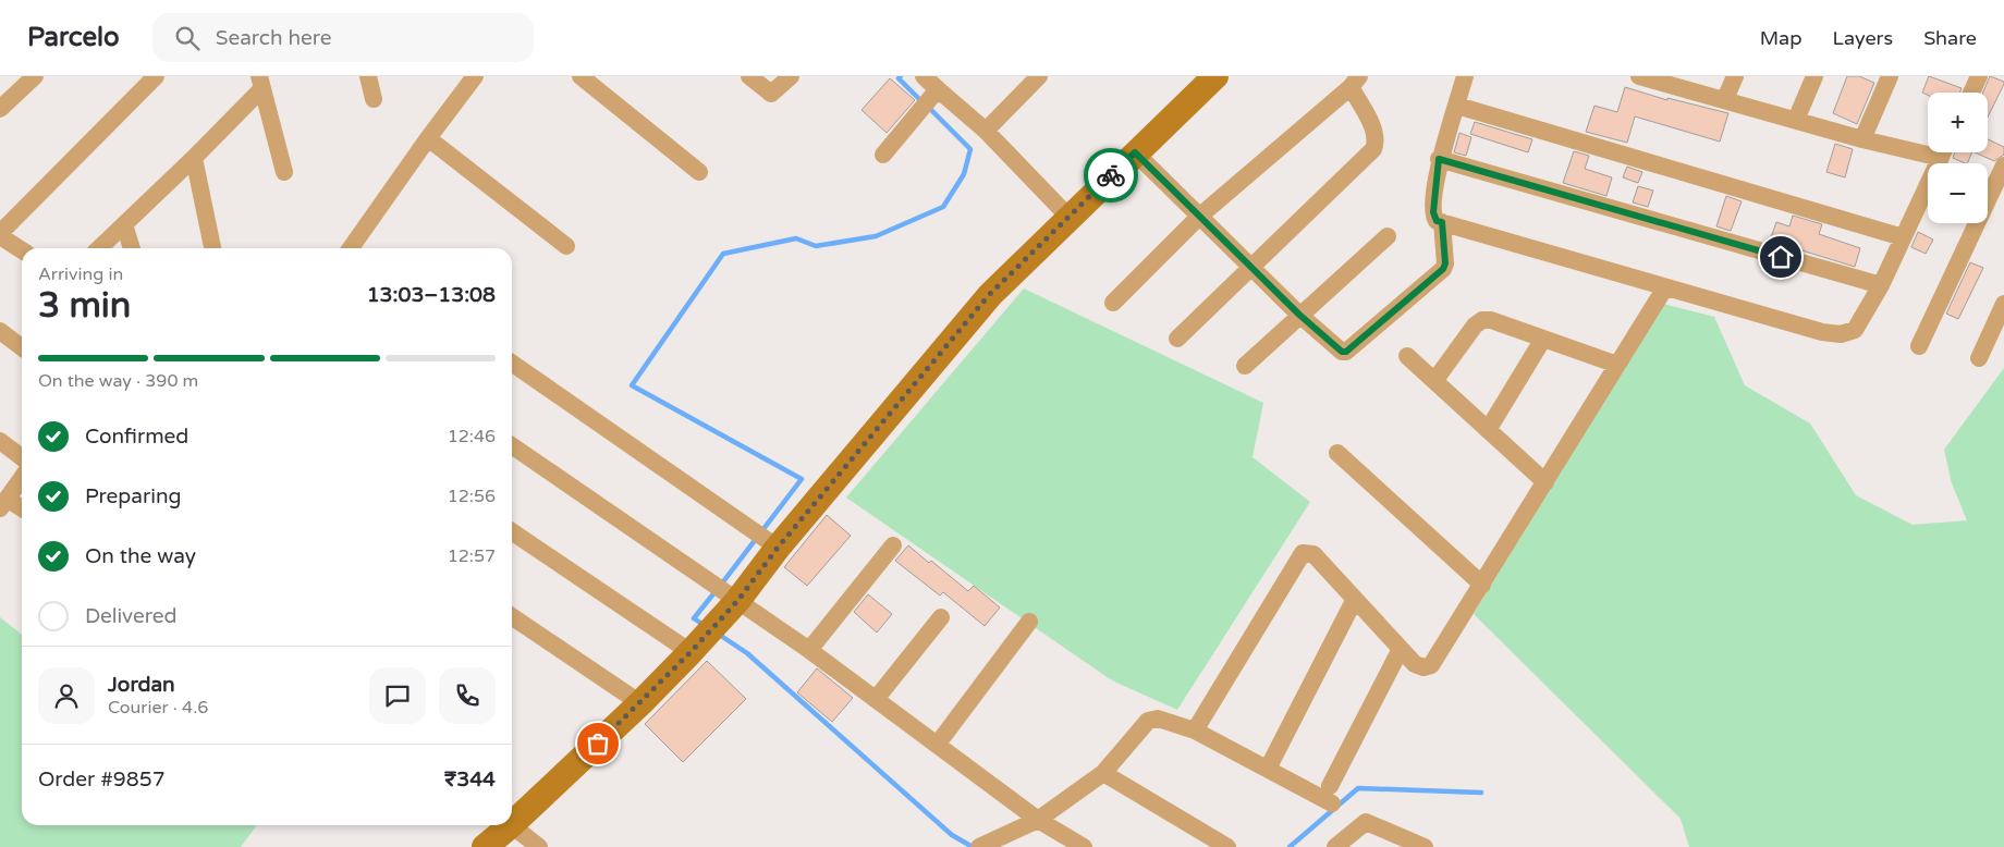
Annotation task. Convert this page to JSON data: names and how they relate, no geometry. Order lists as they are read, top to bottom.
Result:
{
  "page": {
    "header": "Parcelo",
    "search": "Search here",
    "nav": ["Map", "Layers", "Share"],
    "map_buttons": ["+", "−"],
    "heading": ["3 min", "Arriving in", "13:03–13:08"],
    "panel": [
      "Jordan",
      "Courier · 4.6",
      "Order #9857",
      "₹344"
    ],
    "bar": "On the way · 390 m",
    "list": [
      ["Confirmed", "12:46"],
      ["Preparing", "12:56"],
      ["On the way", "12:57"],
      "Delivered"
    ]
  }
}
